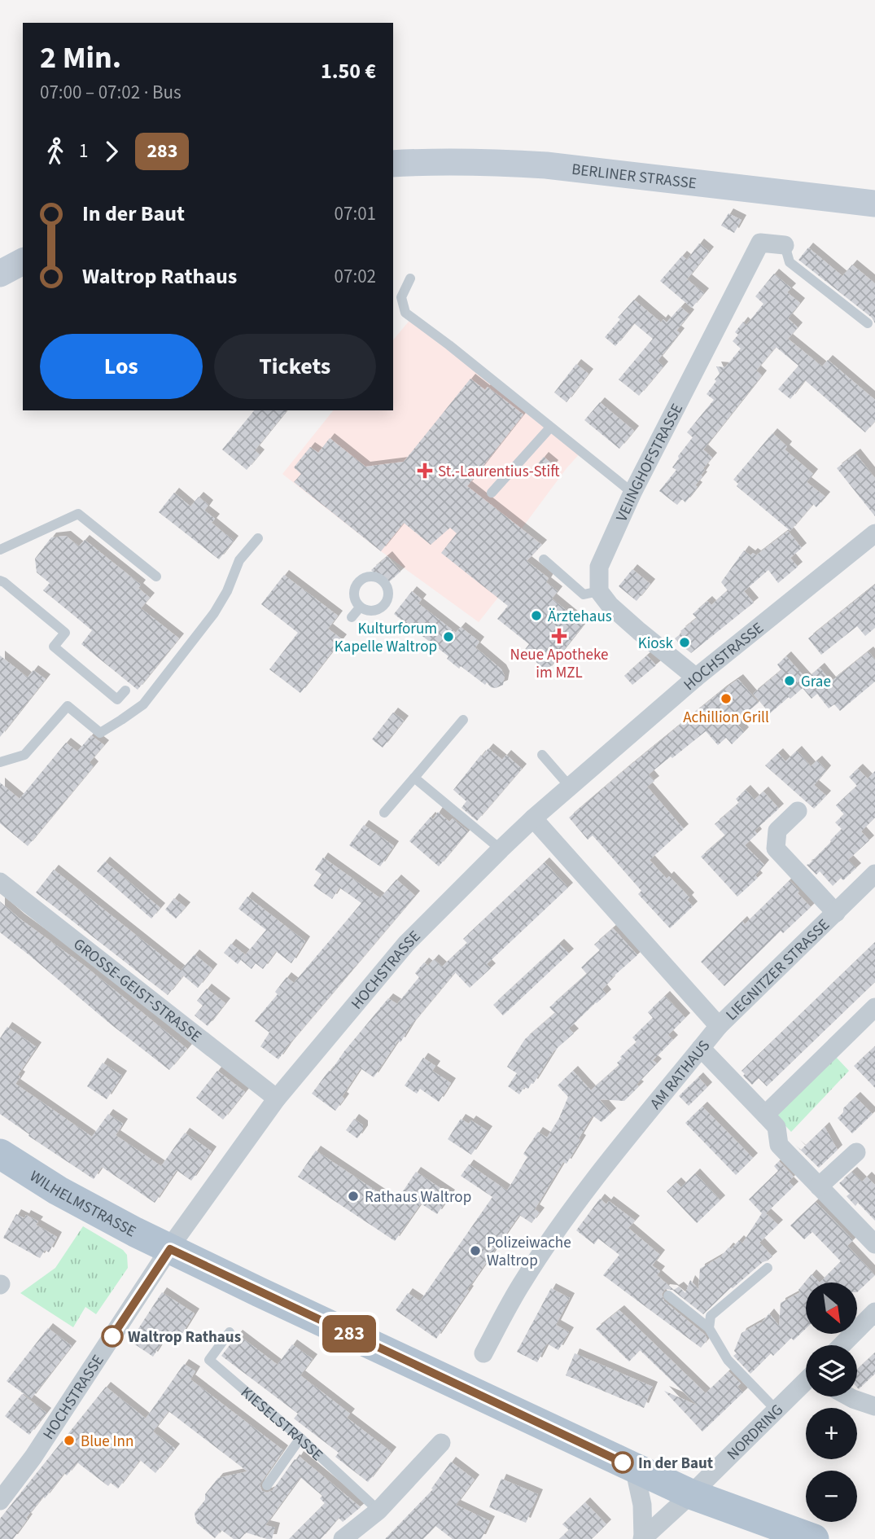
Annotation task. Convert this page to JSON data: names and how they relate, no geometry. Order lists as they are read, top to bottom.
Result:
{
  "streets": {
    "main road": ["BERLINER STRASSE", "WILHELMSTRASSE"],
    "street": [
      "VEIINGHOFSTRASSE",
      "HOCHSTRASSE",
      "LIEGNITZER STRASSE",
      "GROSSE-GEIST-STRASSE",
      "AM RATHAUS",
      "NORDRING"
    ],
    "lane": ["KIESELSTRASSE"]
  },
  "crossings": [
    ["HOCHSTRASSE", "GROSSE-GEIST-STRASSE"],
    ["HOCHSTRASSE", "AM RATHAUS"],
    ["HOCHSTRASSE", "WILHELMSTRASSE"],
    ["LIEGNITZER STRASSE", "AM RATHAUS"],
    ["WILHELMSTRASSE", "NORDRING"]
  ],
  "places": {
    "health": ["St.-Laurentius-Stift", "Neue Apotheke im MZL"],
    "other": [
      "Ärztehaus",
      "Kulturforum Kapelle Waltrop",
      "Kiosk",
      "Grae",
      "Achillion Grill",
      "Rathaus Waltrop",
      "Polizeiwache Waltrop",
      "Waltrop Rathaus",
      "Blue Inn",
      "In der Baut"
    ]
  },
  "lines": ["bus line 283"],
  "north": "bottom right",
  "page": {
    "on_map": "283",
    "heading": ["2 Min.", "07:00 – 07:02 · Bus", "1.50 €"],
    "legs": ["1", "283"],
    "list": [
      {
        "name": "In der Baut",
        "value": "07:01"
      },
      {
        "name": "Waltrop Rathaus",
        "value": "07:02"
      }
    ],
    "buttons": ["Los", "Tickets"],
    "map_buttons": ["+", "−"]
  }
}
